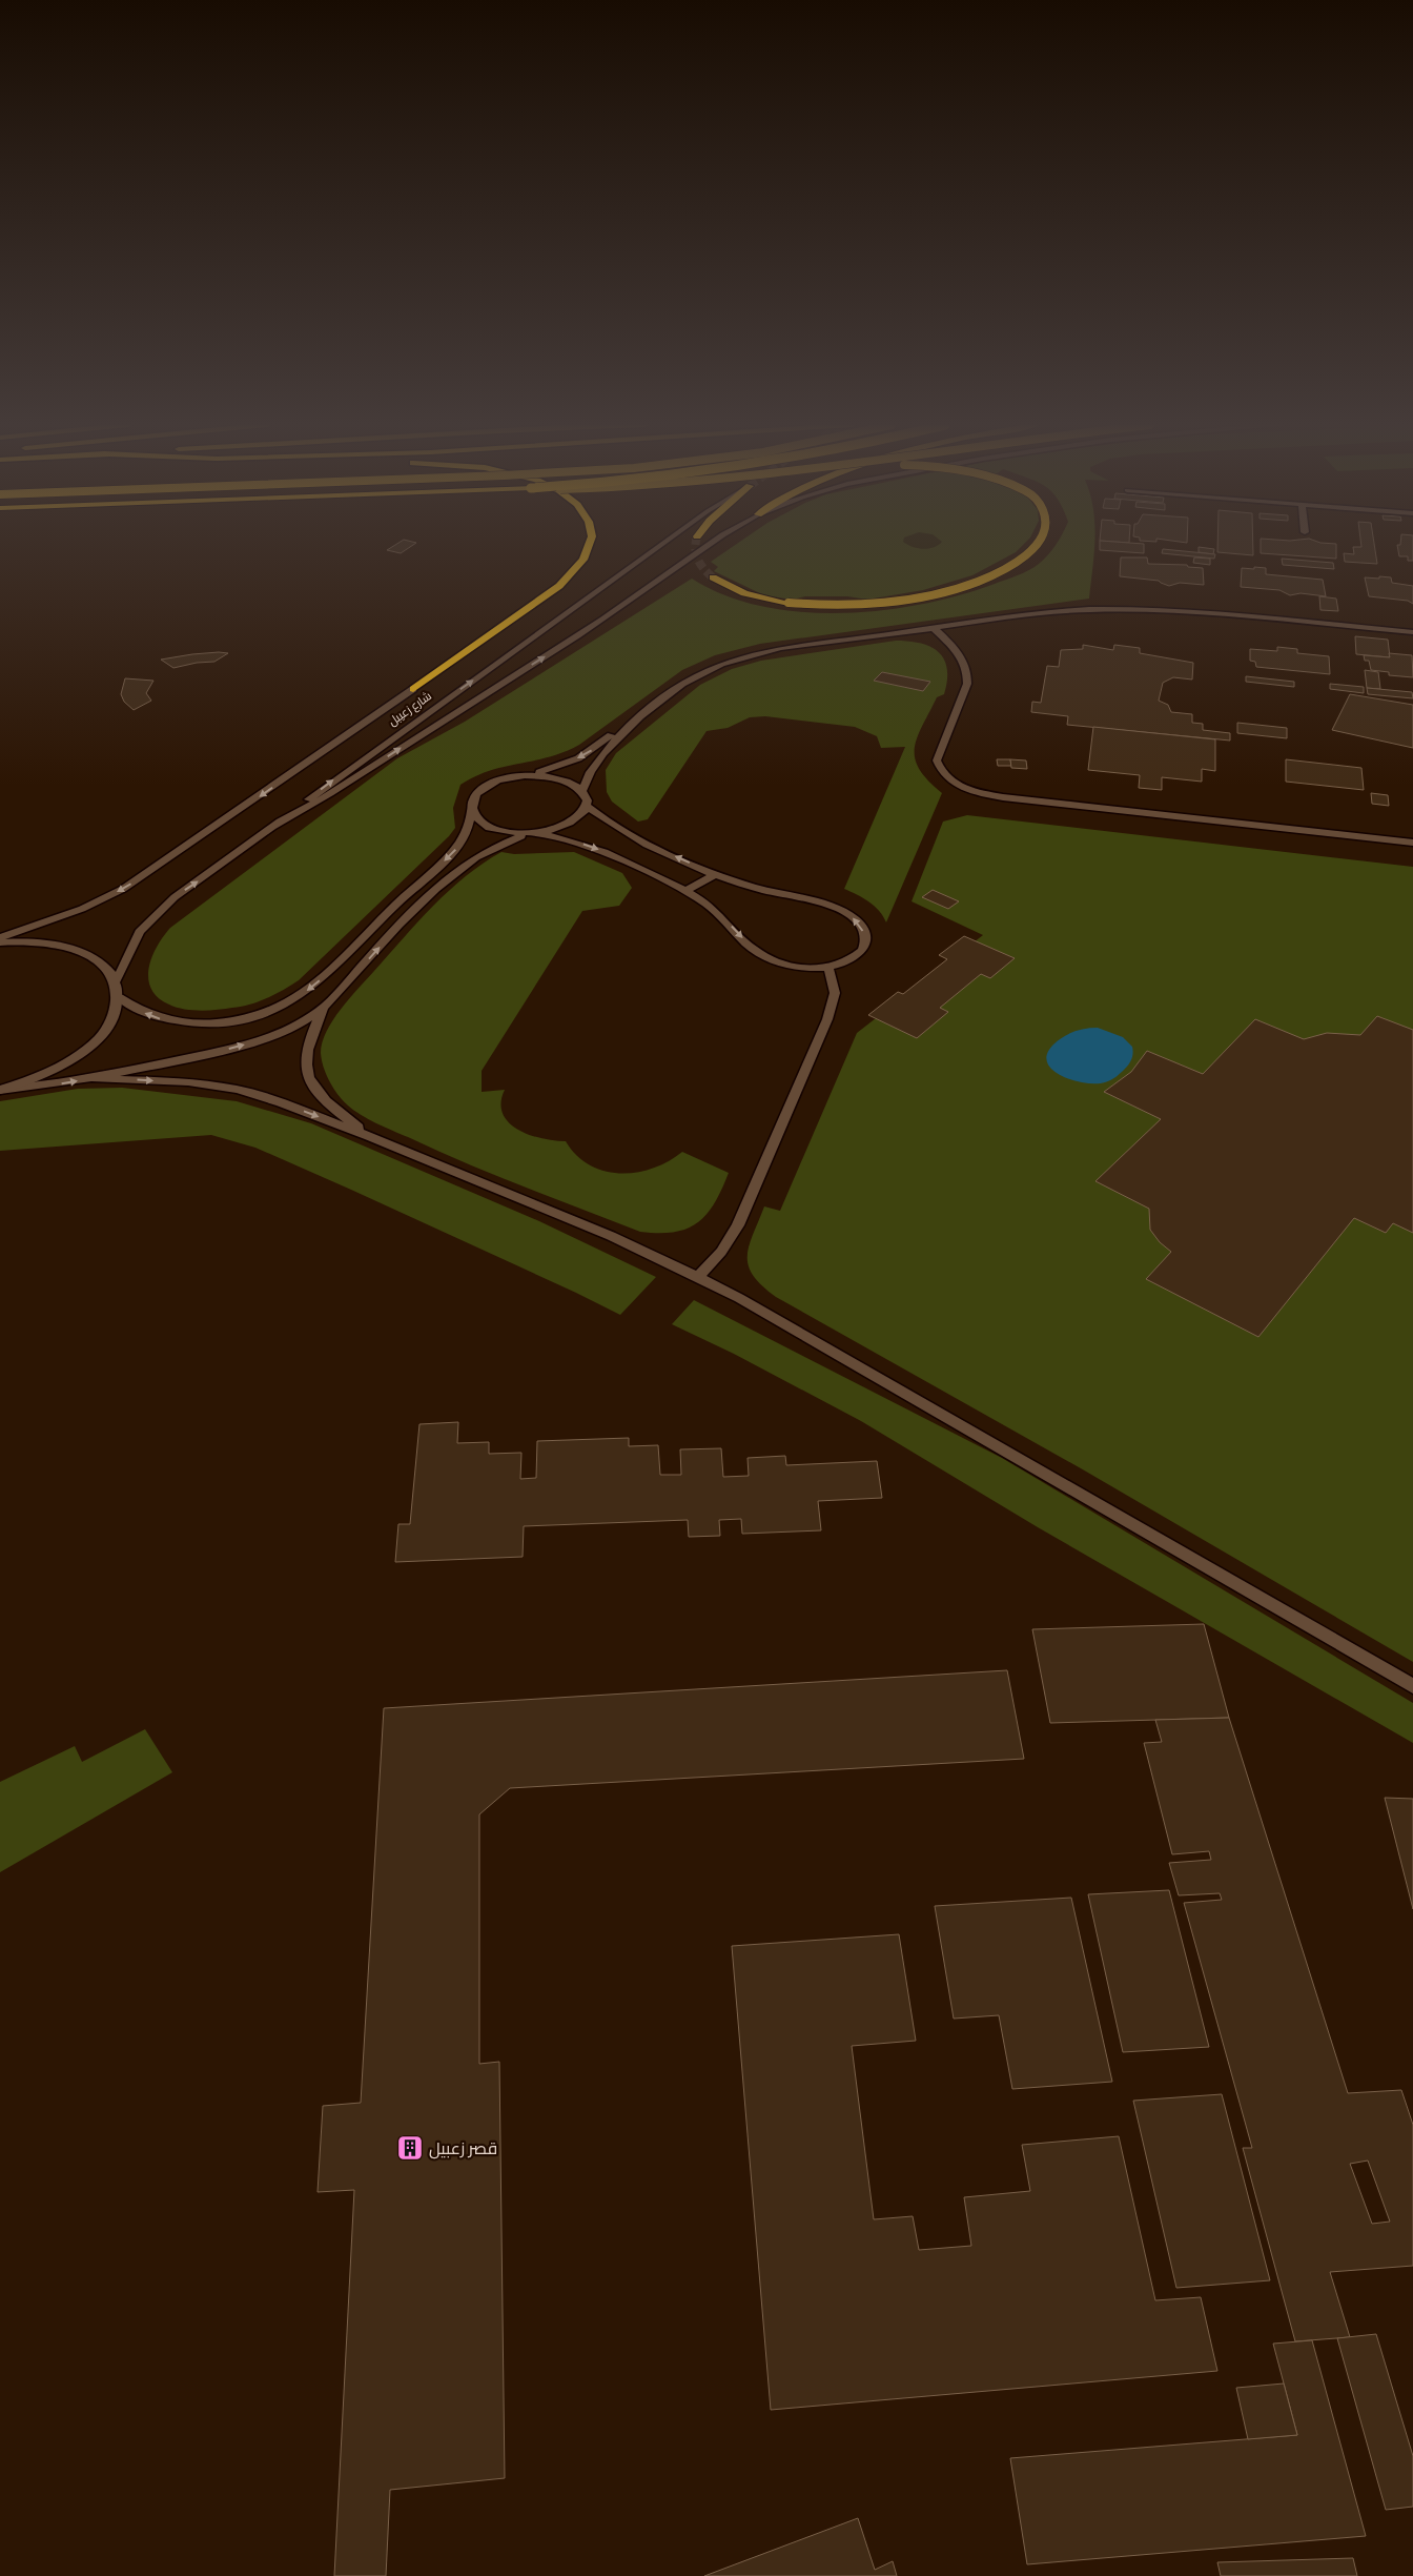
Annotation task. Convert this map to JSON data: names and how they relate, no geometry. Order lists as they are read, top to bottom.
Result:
{
  "streets": {
    "street": ["شارع زعيبل"]
  },
  "places": {
    "building": ["قصر زعبيل"]
  }
}
